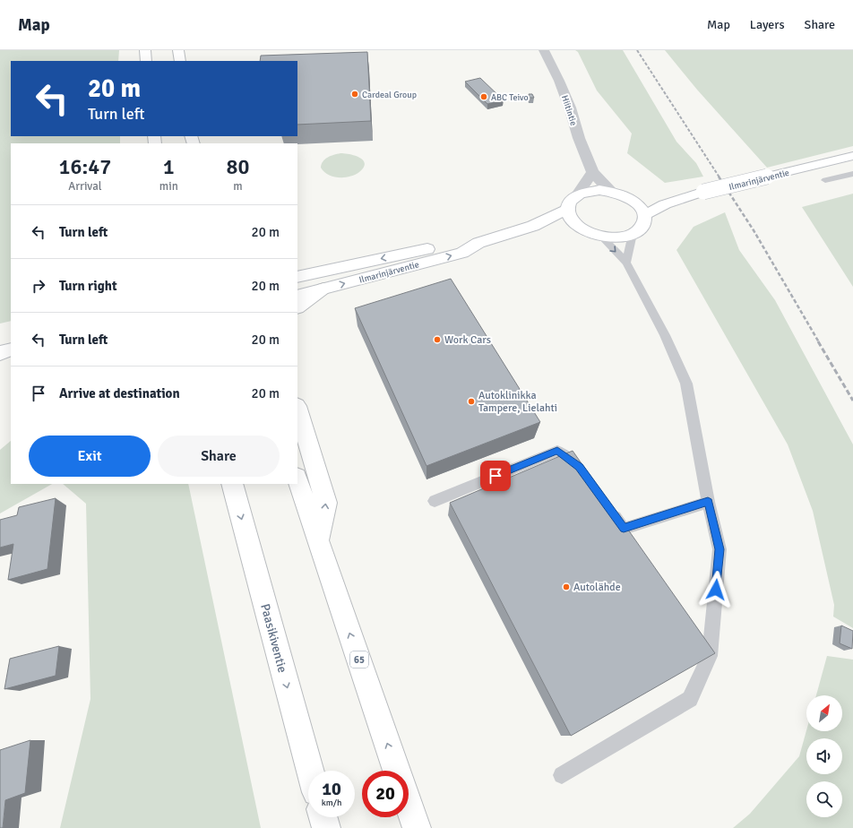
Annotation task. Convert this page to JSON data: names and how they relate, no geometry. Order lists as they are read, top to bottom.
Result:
{
  "streets": {
    "main road": ["Ilmarinjärventie", "Paasikiventie", "65"],
    "street": ["Hiitintie"]
  },
  "crossings": [
    ["Hiitintie", "Ilmarinjärventie"]
  ],
  "places": [
    "Cardeal Group",
    "ABC Teivo",
    "Work Cars",
    "Autoklinikka Tampere, Lielahti",
    "Autolähde"
  ],
  "north": "top right",
  "page": {
    "header": "Map",
    "nav": ["Map", "Layers", "Share"],
    "turn": ["20 m", "Turn left"],
    "eta": [
      "16:47",
      "Arrival",
      "1",
      "min",
      "80",
      "m"
    ],
    "list": [
      {
        "name": "Turn left",
        "value": "20 m"
      },
      {
        "name": "Turn right",
        "value": "20 m"
      },
      {
        "name": "Turn left",
        "value": "20 m"
      },
      {
        "name": "Arrive at destination",
        "value": "20 m"
      }
    ],
    "buttons": ["Exit", "Share"],
    "speed": "10 km/h",
    "limit": "20"
  }
}
